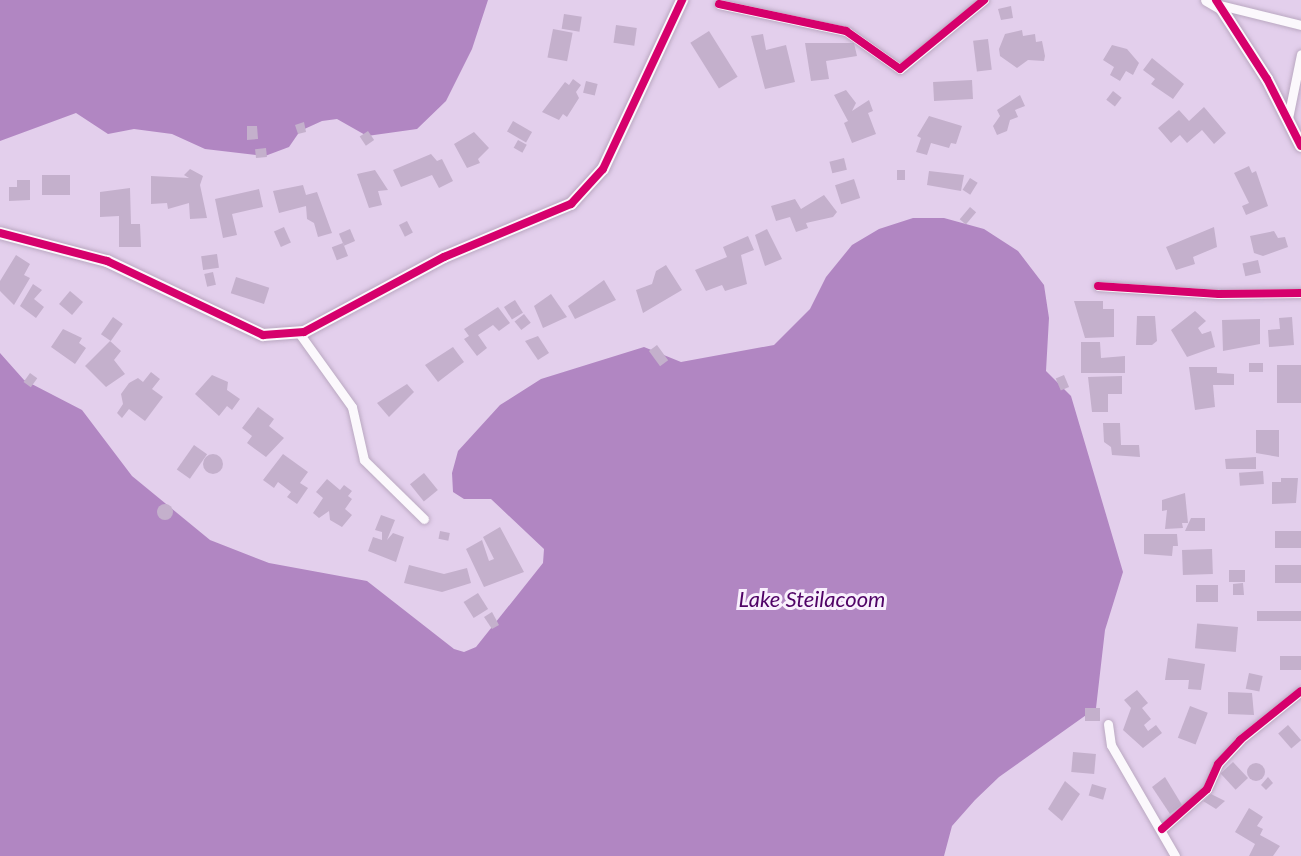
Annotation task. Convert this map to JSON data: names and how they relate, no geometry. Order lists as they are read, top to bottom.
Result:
{
  "water": ["Lake Steilacoom"]
}
